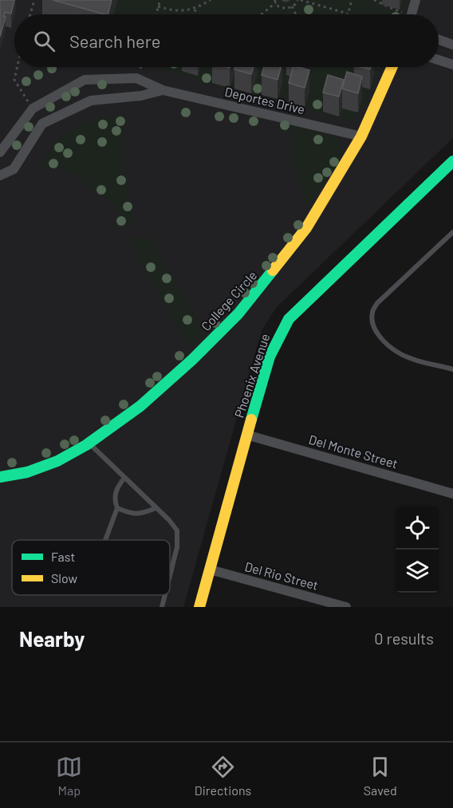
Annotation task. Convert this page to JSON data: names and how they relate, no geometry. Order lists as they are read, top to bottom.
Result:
{
  "streets": {
    "street": [
      "Deportes Drive",
      "College Circle",
      "Phoenix Avenue",
      "Del Monte Street",
      "Del Rio Street"
    ]
  },
  "crossings": [
    ["Deportes Drive", "College Circle"],
    ["Phoenix Avenue", "Del Monte Street"],
    ["Phoenix Avenue", "Del Rio Street"]
  ],
  "legend": ["Fast", "Slow"],
  "page": {
    "search": "Search here",
    "heading": ["Nearby", "0 results"],
    "nav": ["Map", "Directions", "Saved"]
  }
}
